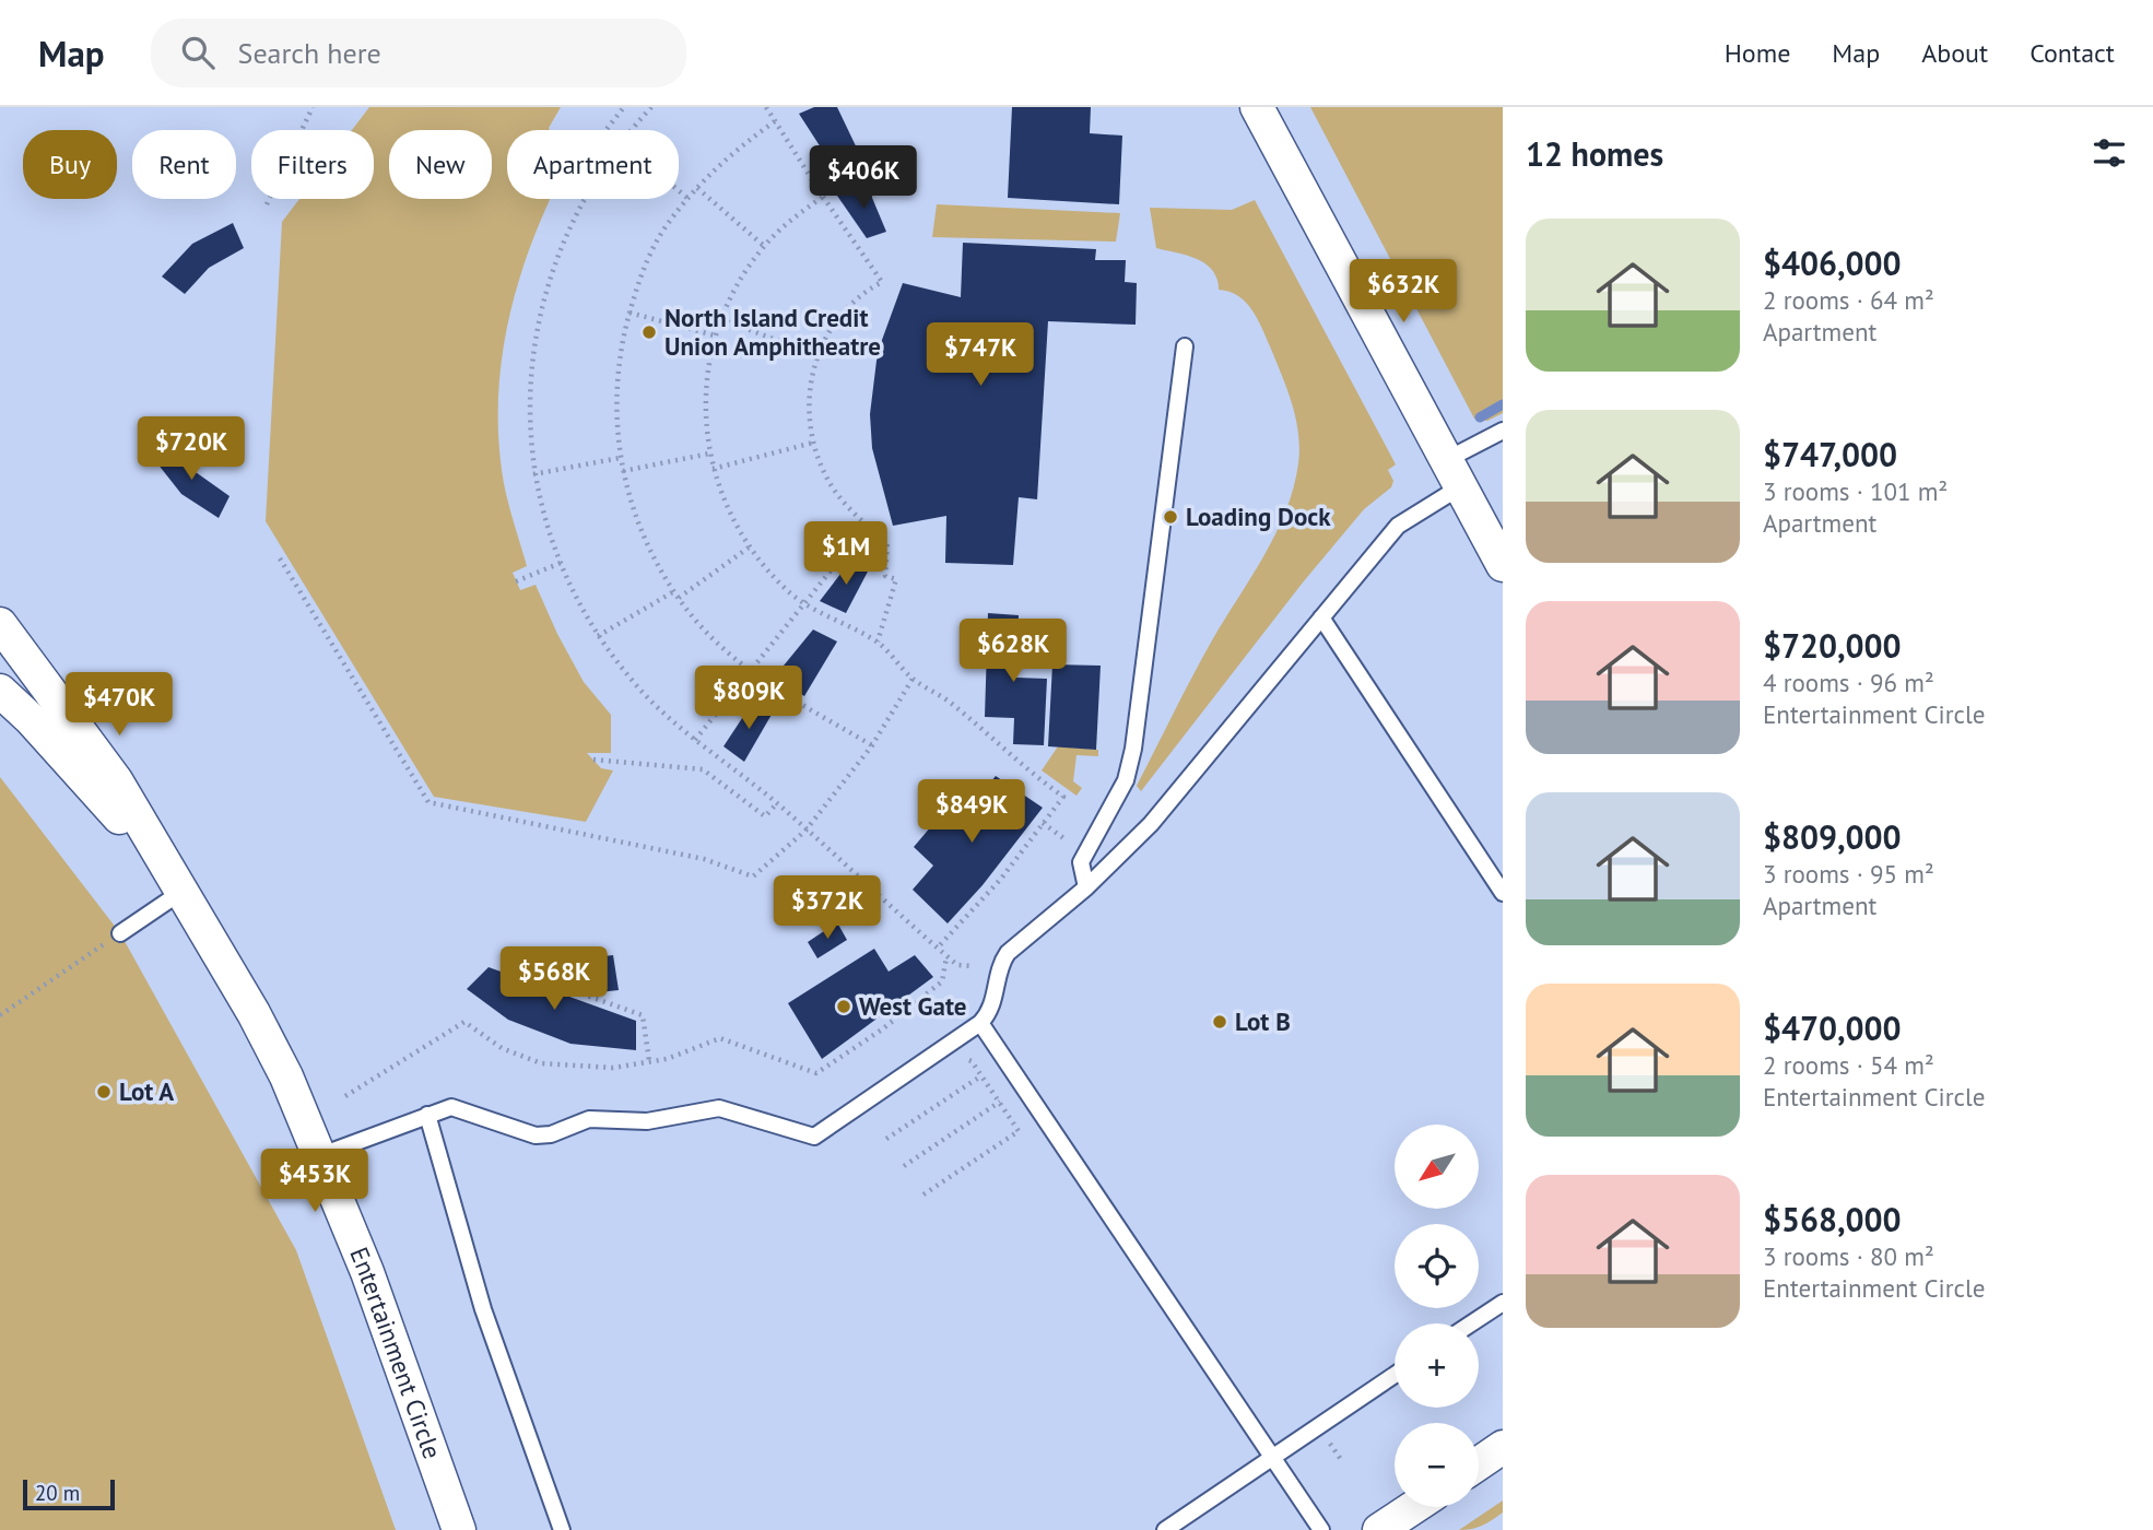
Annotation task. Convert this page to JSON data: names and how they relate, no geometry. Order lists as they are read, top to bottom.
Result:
{
  "streets": {
    "street": ["Entertainment Circle"]
  },
  "places": [
    "North Island Credit Union Amphitheatre",
    "Loading Dock",
    "West Gate",
    "Lot B",
    "Lot A"
  ],
  "scale_bar": "20 m",
  "north": "bottom left",
  "page": {
    "header": "Map",
    "search": "Search here",
    "nav": [
      "Home",
      "Map",
      "About",
      "Contact"
    ],
    "heading": "12 homes",
    "chip": [
      "Buy",
      "Rent",
      "Filters",
      "New",
      "Apartment"
    ],
    "price": [
      "$406K",
      "$632K",
      "$747K",
      "$720K",
      "$1M",
      "$628K",
      "$809K",
      "$470K",
      "$849K",
      "$372K",
      "$568K",
      "$453K"
    ],
    "list": [
      {
        "name": "$406,000",
        "note": "2 rooms · 64 m² · Apartment"
      },
      {
        "name": "$747,000",
        "note": "3 rooms · 101 m² · Apartment"
      },
      {
        "name": "$720,000",
        "note": "4 rooms · 96 m² · Entertainment Circle"
      },
      {
        "name": "$809,000",
        "note": "3 rooms · 95 m² · Apartment"
      },
      {
        "name": "$470,000",
        "note": "2 rooms · 54 m² · Entertainment Circle"
      },
      {
        "name": "$568,000",
        "note": "3 rooms · 80 m² · Entertainment Circle"
      }
    ],
    "map_buttons": ["+", "−"],
    "scale": "20 m"
  }
}
